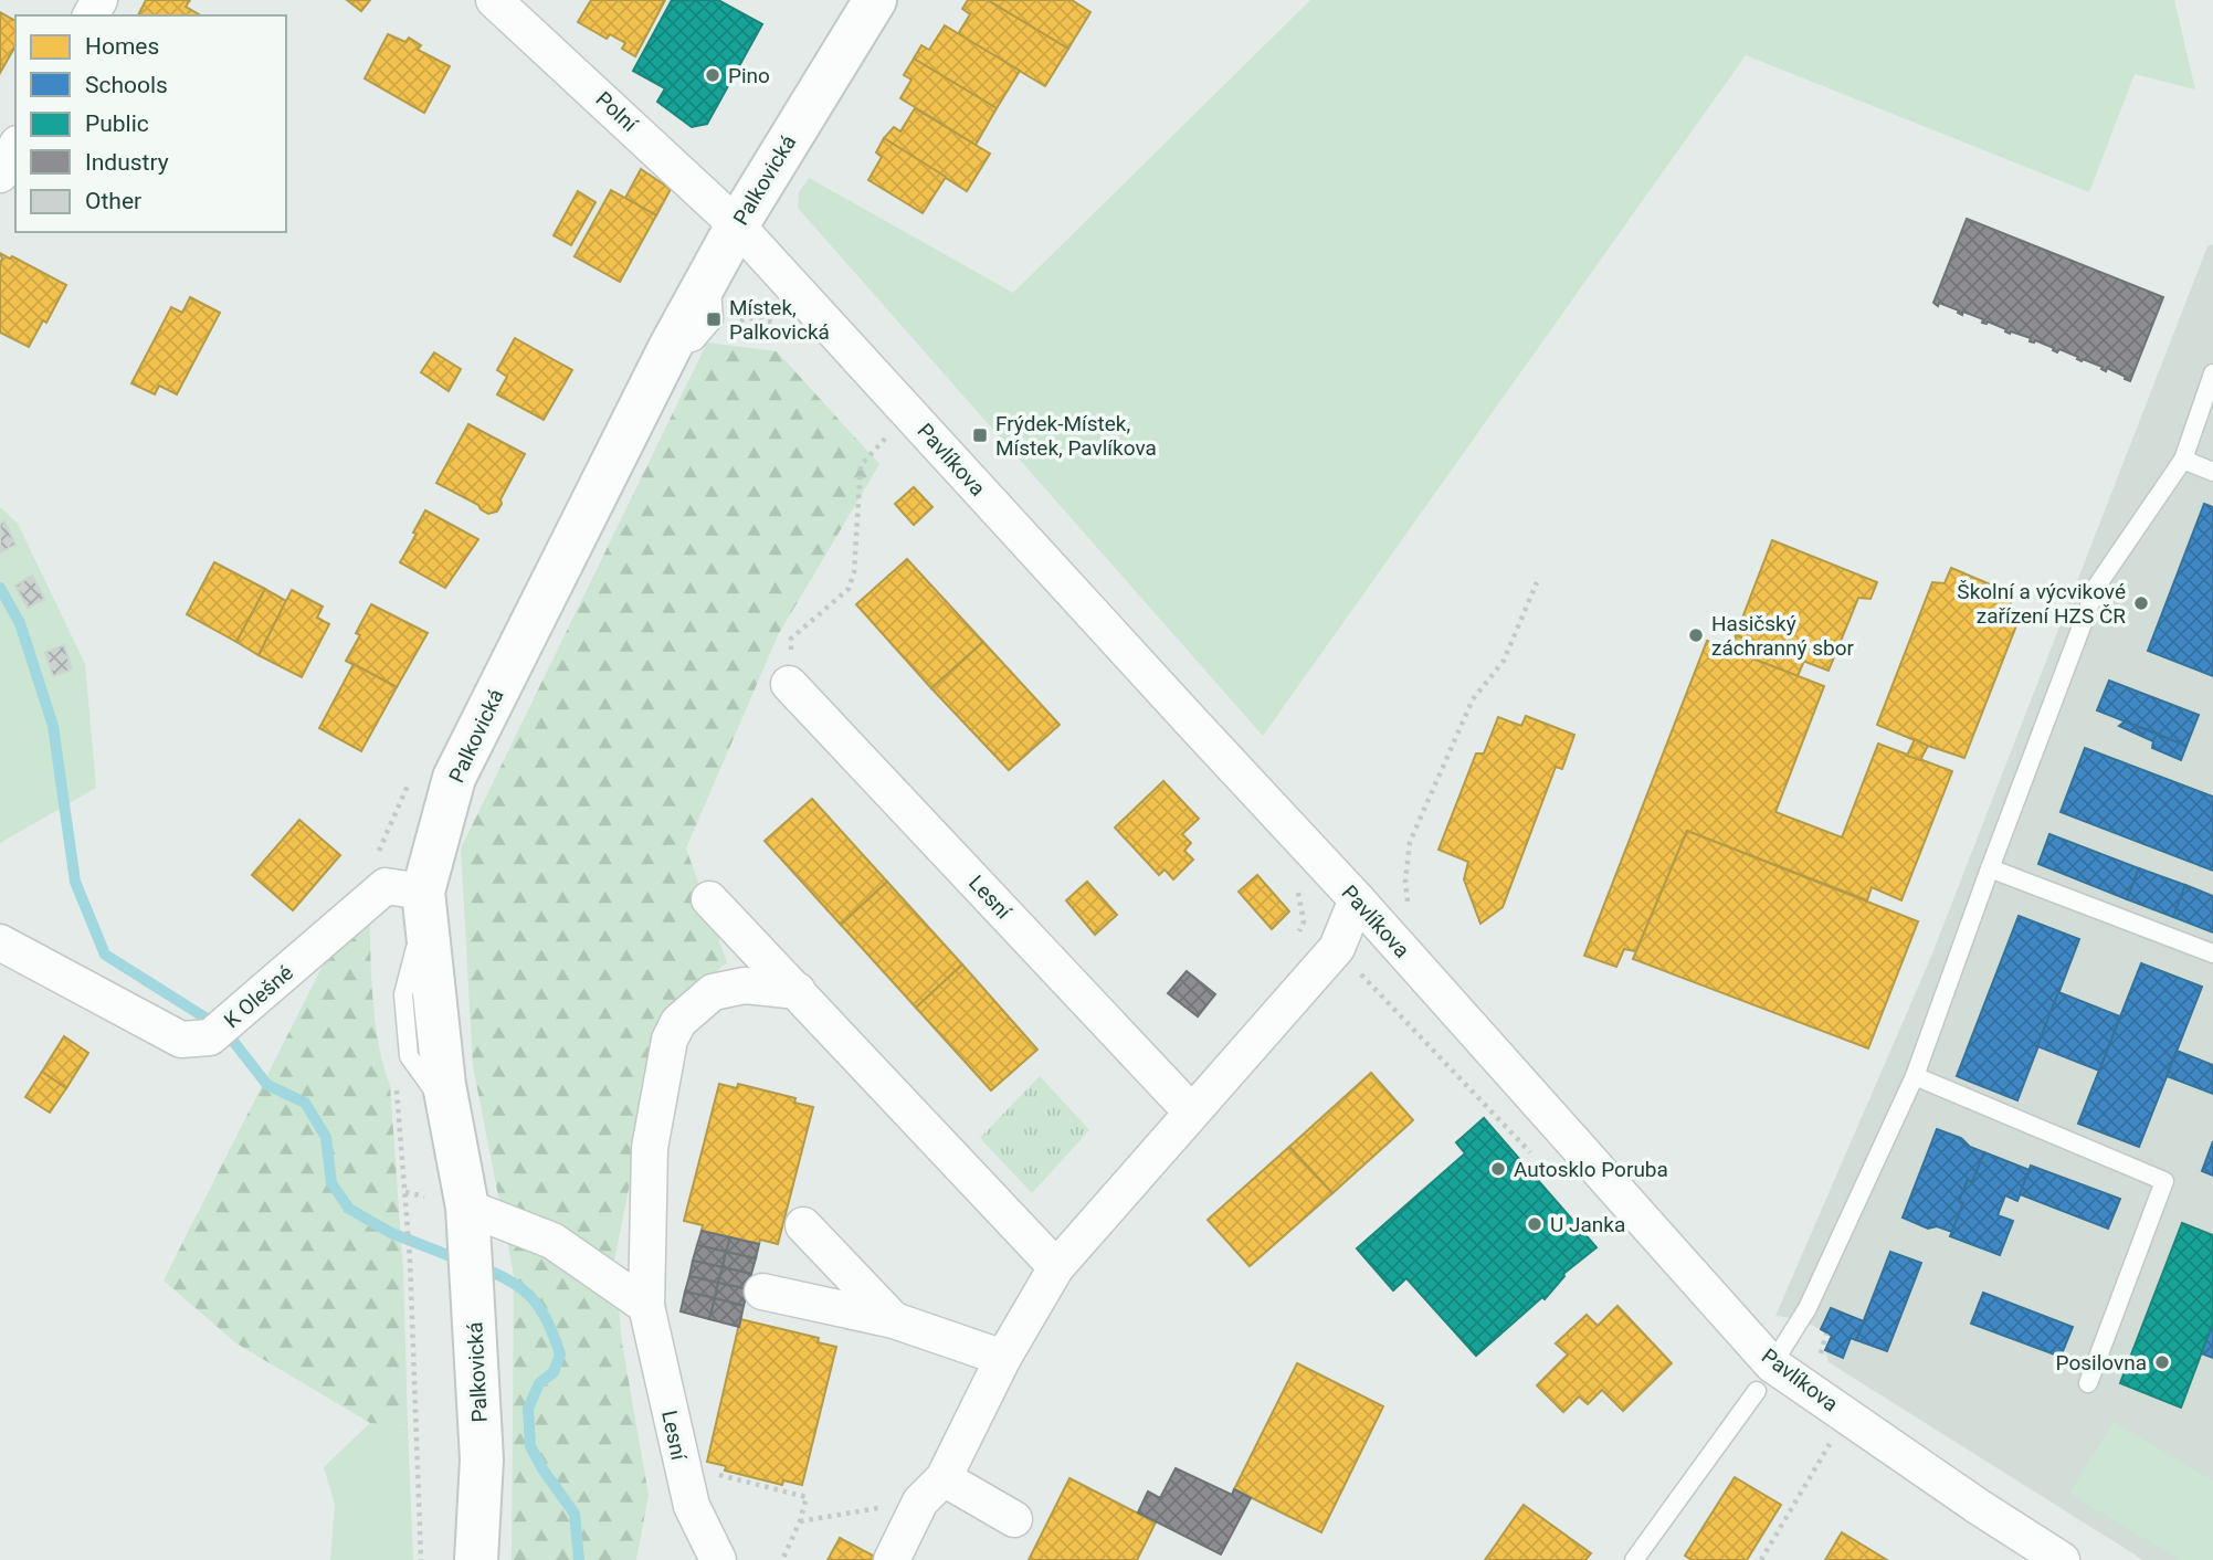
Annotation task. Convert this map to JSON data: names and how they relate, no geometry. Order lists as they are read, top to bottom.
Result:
{
  "streets": {
    "street": [
      "Polní",
      "Palkovická",
      "Pavlíkova",
      "Lesní",
      "K Olešné"
    ]
  },
  "crossings": [
    ["Polní", "Palkovická"],
    ["Polní", "Pavlíkova"],
    ["Palkovická", "Pavlíkova"],
    ["Palkovická", "K Olešné"]
  ],
  "places": {
    "other": [
      "Pino",
      "Školní a výcvikové zařízení HZS ČR",
      "Hasičský záchranný sbor",
      "Autosklo Poruba",
      "U Janka",
      "Posilovna"
    ],
    "transit": ["Místek, Palkovická", "Frýdek-Místek, Místek, Pavlíkova"]
  },
  "legend": [
    "Homes",
    "Schools",
    "Public",
    "Industry",
    "Other"
  ]
}
